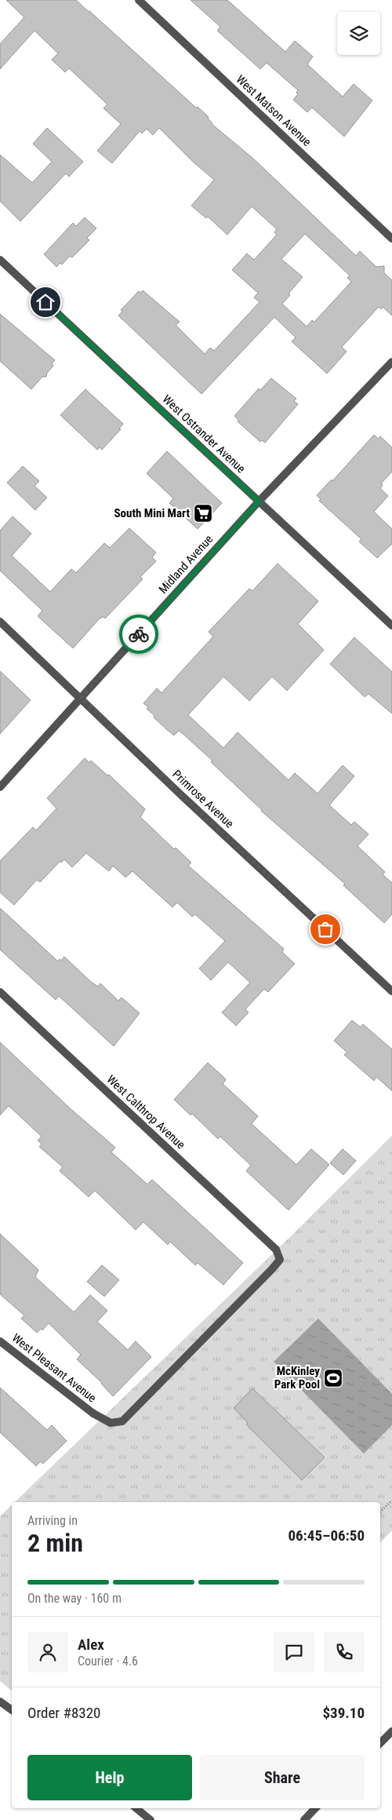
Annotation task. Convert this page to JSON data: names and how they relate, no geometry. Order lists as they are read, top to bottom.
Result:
{
  "streets": {
    "street": [
      "West Matson Avenue",
      "West Ostrander Avenue",
      "Midland Avenue",
      "Primrose Avenue",
      "West Calthrop Avenue",
      "West Pleasant Avenue"
    ]
  },
  "crossings": [
    ["West Ostrander Avenue", "Midland Avenue"],
    ["Midland Avenue", "Primrose Avenue"],
    ["West Calthrop Avenue", "West Pleasant Avenue"]
  ],
  "places": {
    "supermarket": ["South Mini Mart"],
    "sports": ["McKinley Park Pool"]
  },
  "page": {
    "heading": ["2 min", "Arriving in", "06:45–06:50"],
    "panel": [
      "Alex",
      "Courier · 4.6",
      "Order #8320",
      "$39.10"
    ],
    "bar": "On the way · 160 m",
    "buttons": ["Help", "Share"]
  }
}
